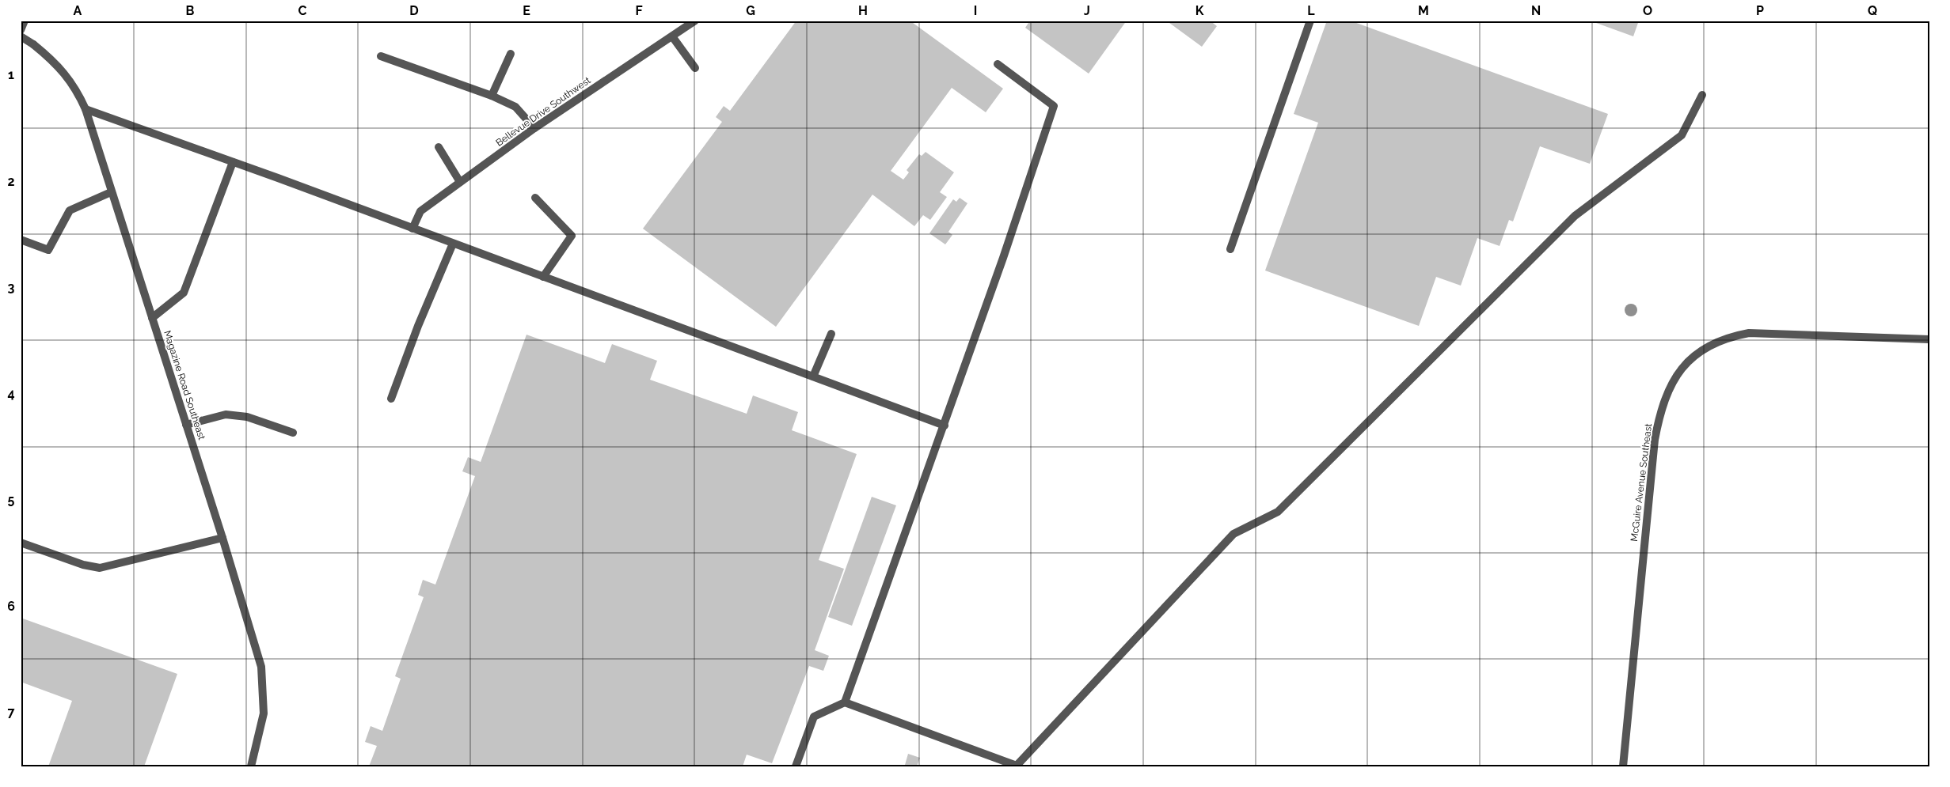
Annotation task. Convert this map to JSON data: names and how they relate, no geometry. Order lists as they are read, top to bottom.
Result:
{
  "streets": {
    "street": ["Bellevue Drive Southwest", "Magazine Road Southeast", "McGuire Avenue Southeast"]
  },
  "grid": {
    "columns": [
      "A",
      "B",
      "C",
      "D",
      "E",
      "F",
      "G",
      "H",
      "I",
      "J",
      "K",
      "L",
      "M",
      "N",
      "O",
      "P",
      "Q"
    ],
    "rows": [
      "1",
      "2",
      "3",
      "4",
      "5",
      "6",
      "7"
    ]
  }
}
